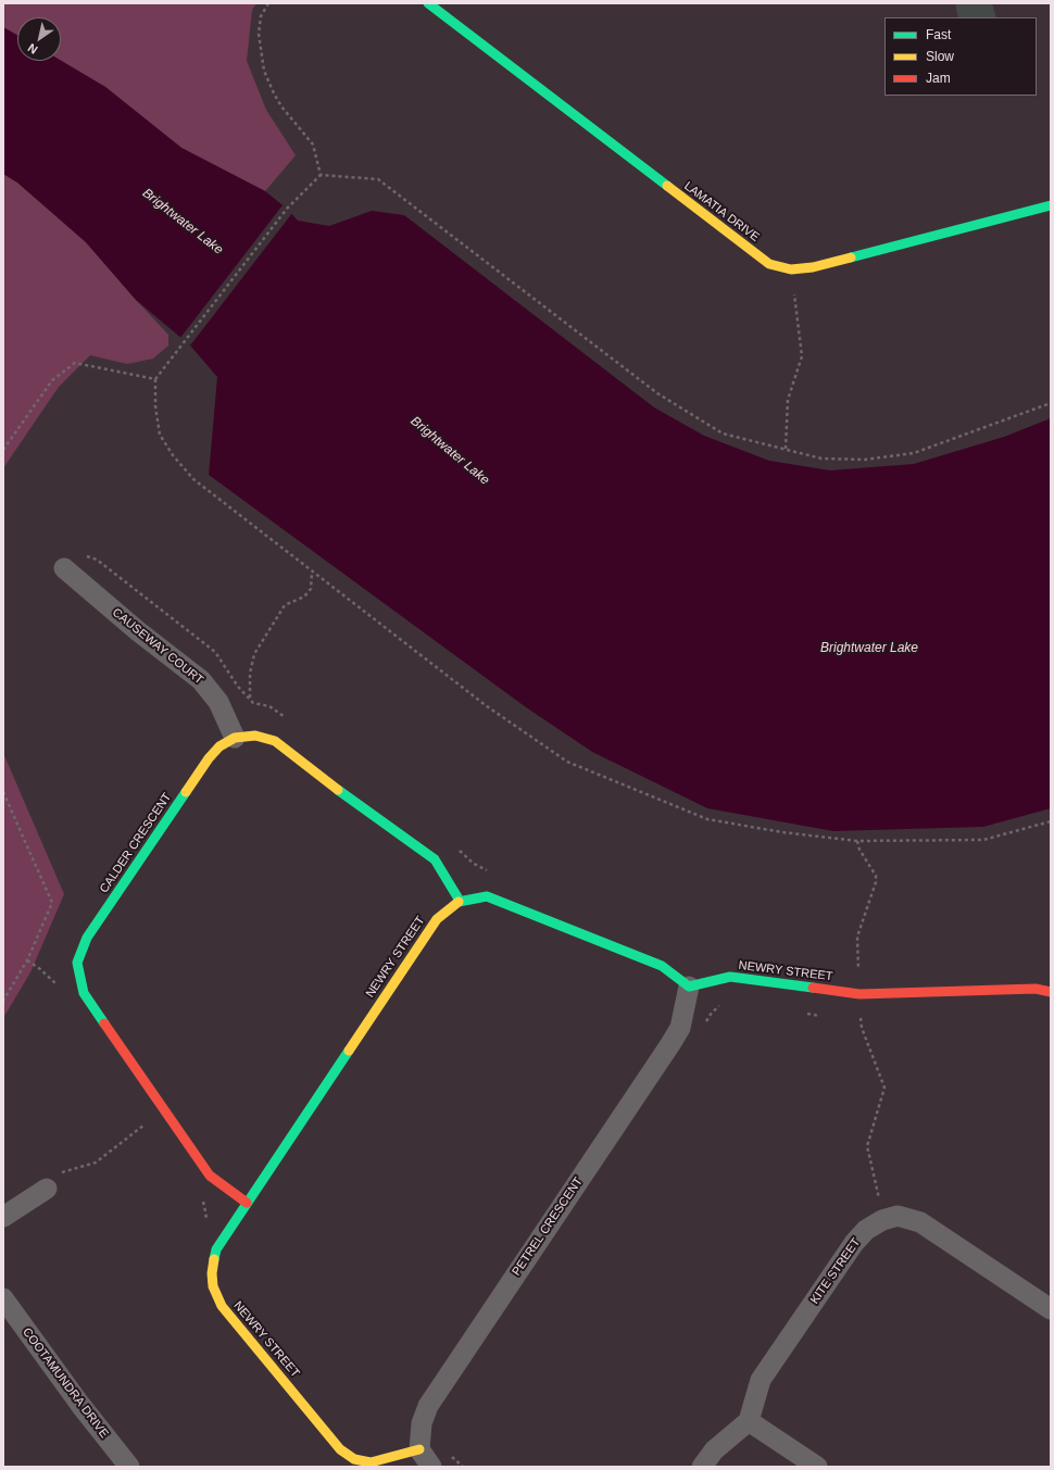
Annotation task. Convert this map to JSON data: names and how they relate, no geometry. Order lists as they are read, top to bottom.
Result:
{
  "streets": {
    "street": [
      "LAMATIA DRIVE",
      "CAUSEWAY COURT",
      "CALDER CRESCENT",
      "NEWRY STREET",
      "PETREL CRESCENT",
      "KITE STREET",
      "COOTAMUNDRA DRIVE"
    ]
  },
  "crossings": [
    ["CAUSEWAY COURT", "CALDER CRESCENT"],
    ["CALDER CRESCENT", "NEWRY STREET"],
    ["NEWRY STREET", "PETREL CRESCENT"]
  ],
  "water": ["Brightwater Lake"],
  "legend": ["Fast", "Slow", "Jam"],
  "north": "bottom left"
}
